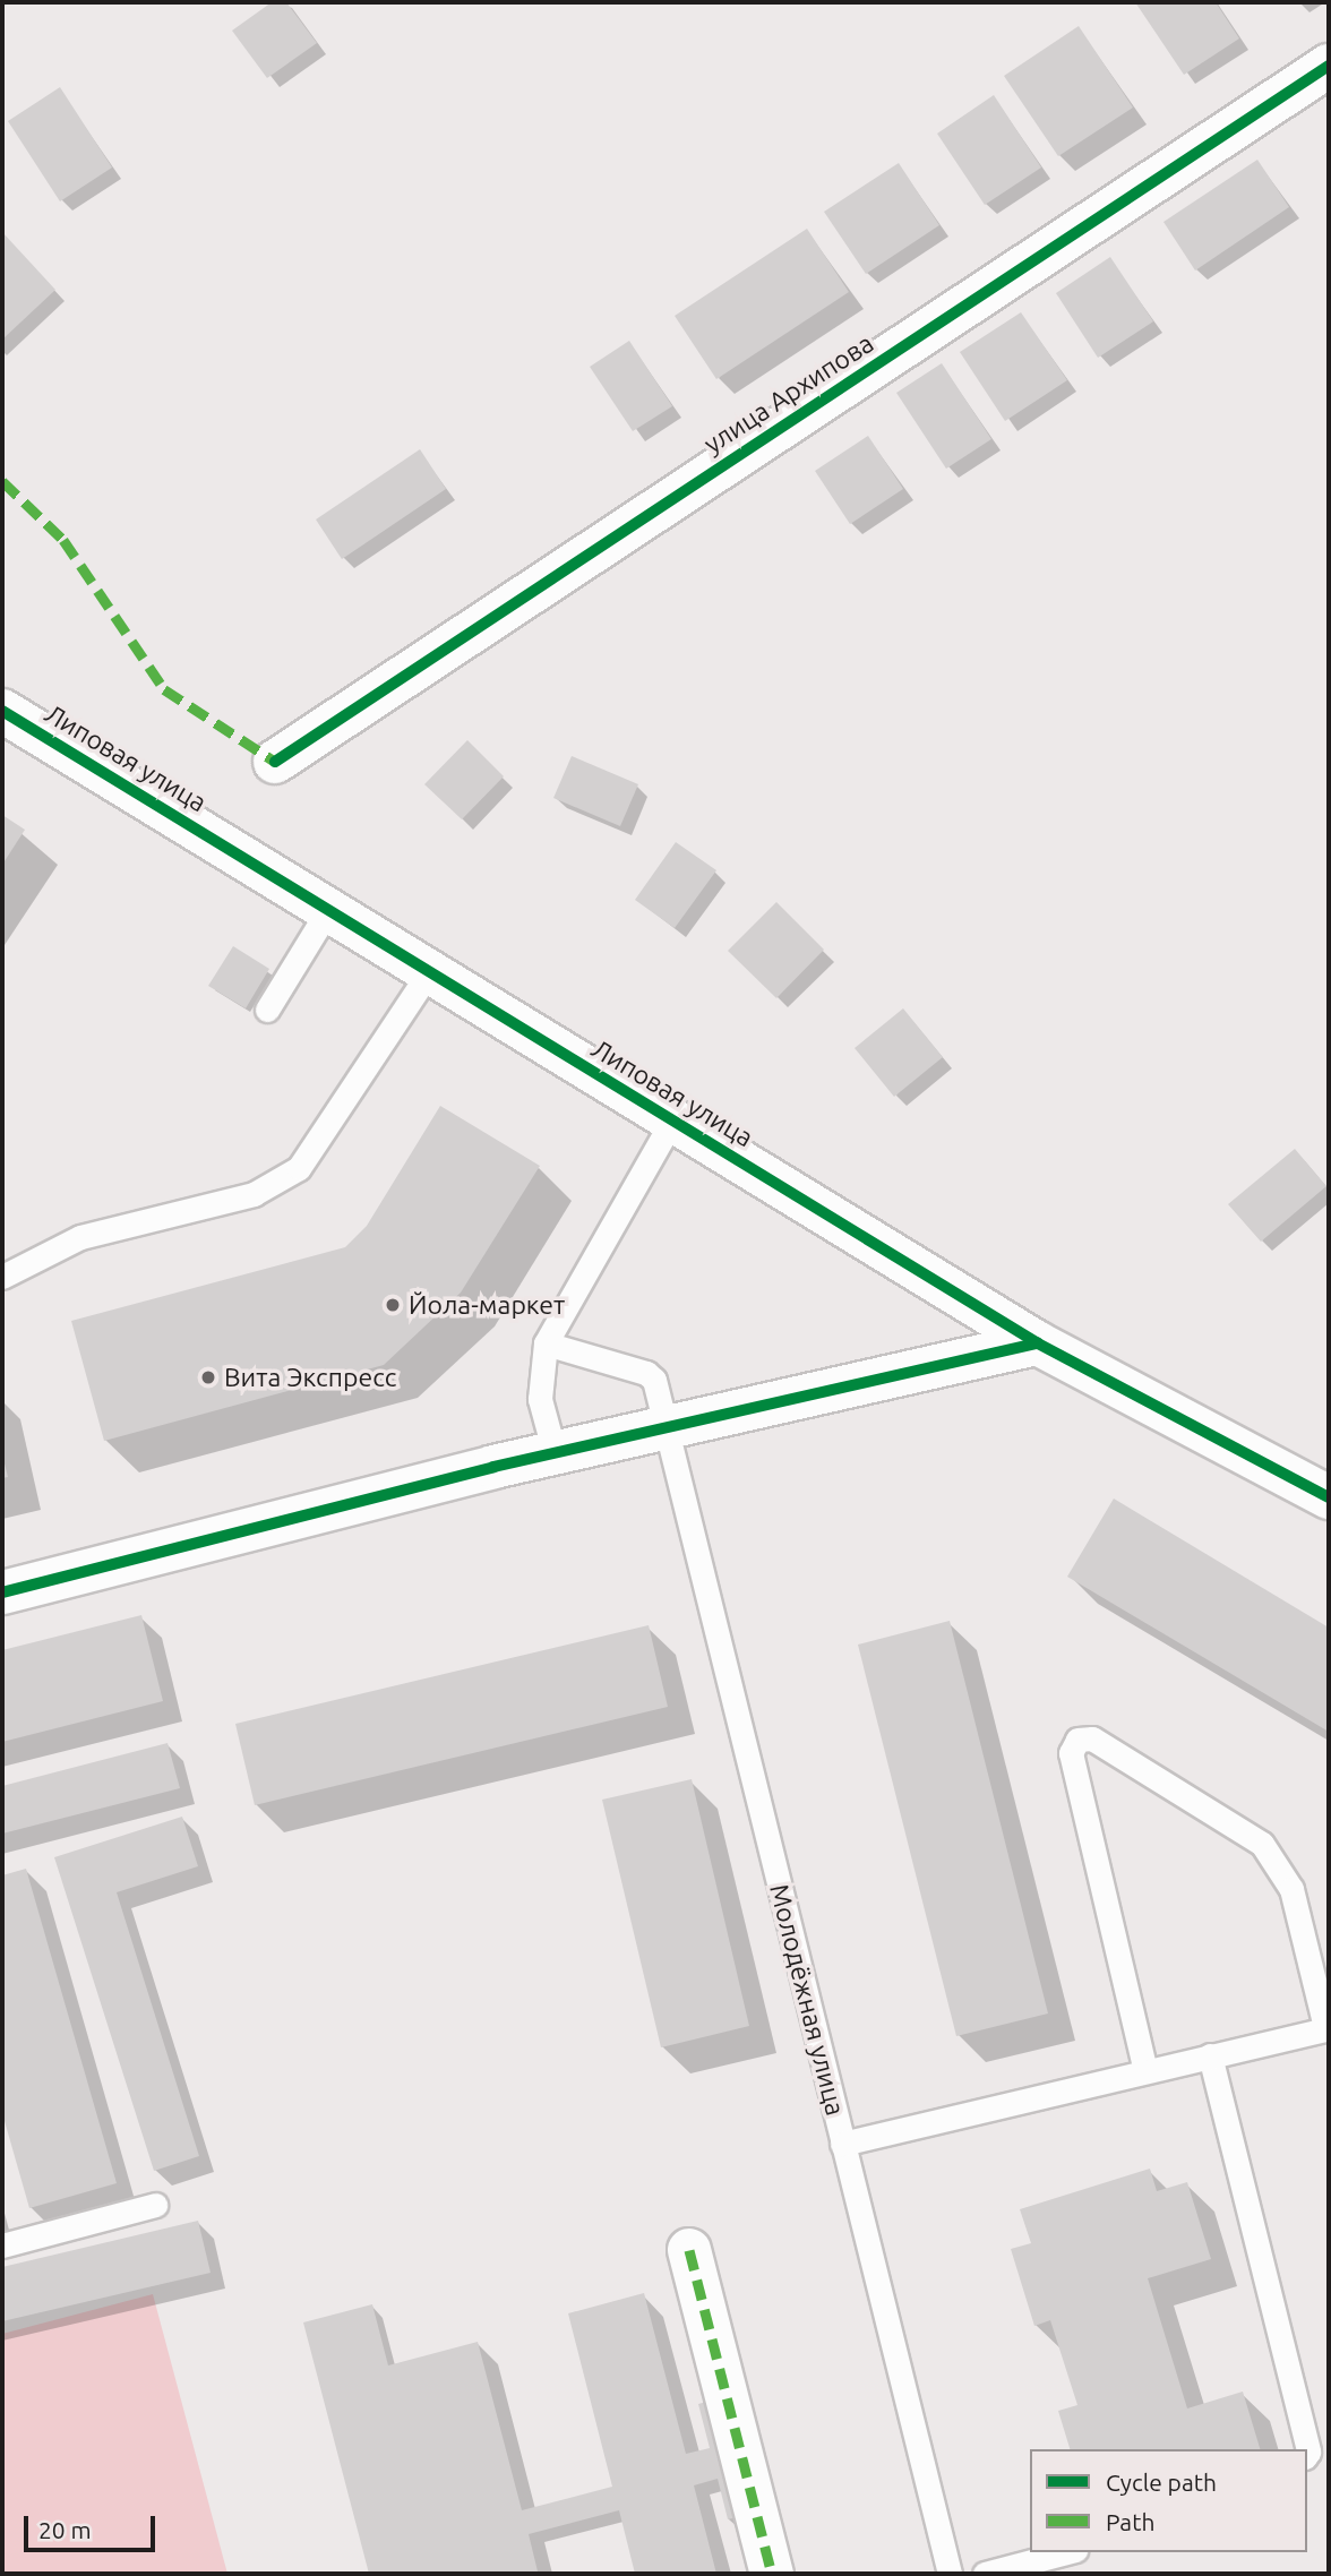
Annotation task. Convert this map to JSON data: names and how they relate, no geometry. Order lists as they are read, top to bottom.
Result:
{
  "streets": {
    "street": ["улица Архипова", "Липовая улица"],
    "lane": ["Молодёжная улица"]
  },
  "places": ["Йола-маркет", "Вита Экспресс"],
  "legend": ["Cycle path", "Path"],
  "scale_bar": "20 m"
}
